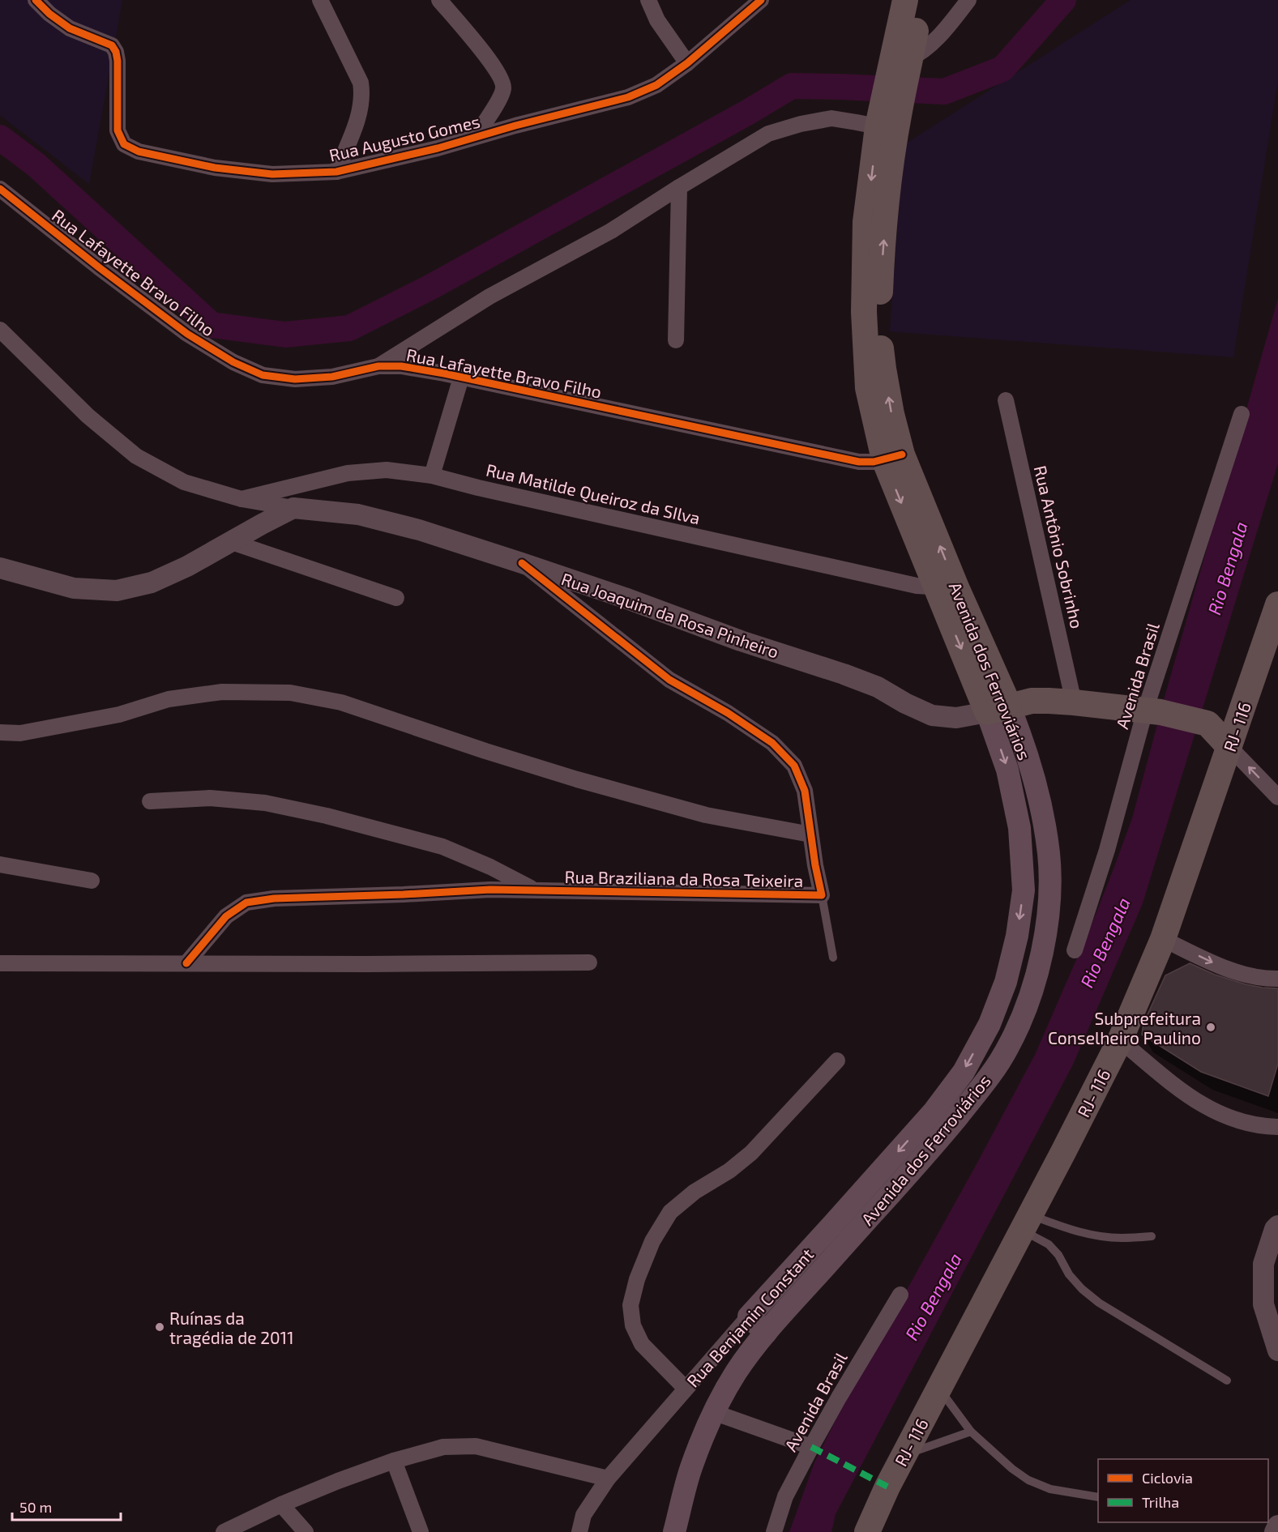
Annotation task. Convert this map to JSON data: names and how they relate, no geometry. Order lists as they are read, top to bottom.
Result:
{
  "streets": {
    "main road": ["Avenida dos Ferroviários", "RJ- 116", "Rua Benjamin Constant"],
    "street": [
      "Rua Augusto Gomes",
      "Rua Lafayette Bravo Filho",
      "Rua Matilde Queiroz da SIlva",
      "Rua Antônio Sobrinho",
      "Rua Joaquim da Rosa Pinheiro",
      "Avenida Brasil",
      "Rua Braziliana da Rosa Teixeira"
    ]
  },
  "crossings": [
    ["Rua Lafayette Bravo Filho", "Avenida dos Ferroviários"],
    ["Rua Matilde Queiroz da SIlva", "Rua Joaquim da Rosa Pinheiro"],
    ["Rua Matilde Queiroz da SIlva", "Avenida dos Ferroviários"],
    ["Rua Joaquim da Rosa Pinheiro", "Avenida dos Ferroviários"],
    ["Rua Joaquim da Rosa Pinheiro", "Rua Braziliana da Rosa Teixeira"],
    ["Rua Joaquim da Rosa Pinheiro", "Rua Benjamin Constant"],
    ["Avenida dos Ferroviários", "Rua Benjamin Constant"]
  ],
  "one_way": ["Rua Benjamin Constant"],
  "water": ["Rio Bengala"],
  "places": ["Subprefeitura Conselheiro Paulino", "Ruínas da tragédia de 2011"],
  "legend": ["Ciclovia", "Trilha"],
  "scale_bar": "50 m"
}
